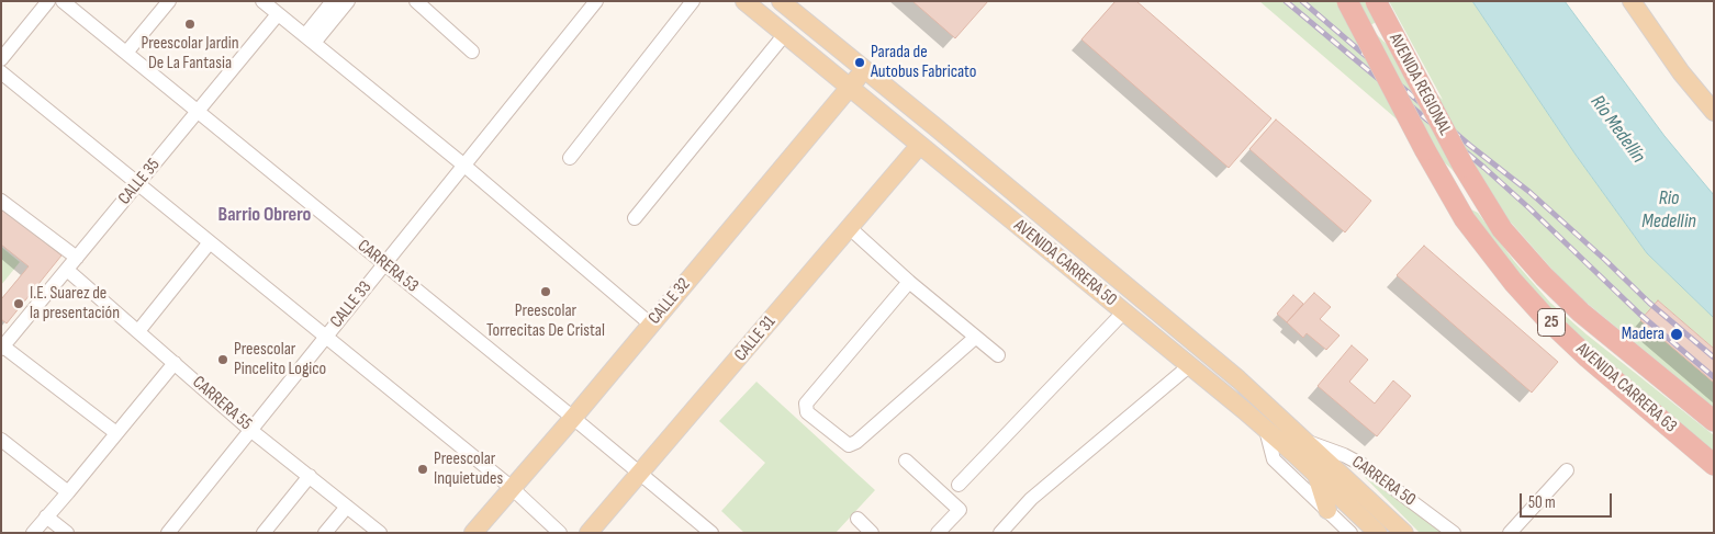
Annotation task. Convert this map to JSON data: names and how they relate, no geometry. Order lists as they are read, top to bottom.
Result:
{
  "streets": {
    "highway": ["AVENIDA REGIONAL", "25", "AVENIDA CARRERA 63"],
    "main road": ["AVENIDA CARRERA 50", "CALLE 32", "CALLE 31"],
    "street": [
      "CALLE 35",
      "CARRERA 53",
      "CALLE 33",
      "CARRERA 55",
      "CARRERA 50"
    ]
  },
  "crossings": [
    ["AVENIDA REGIONAL", "AVENIDA CARRERA 63"],
    ["CALLE 35", "CARRERA 53"],
    ["CALLE 35", "CARRERA 55"],
    ["AVENIDA CARRERA 50", "CALLE 32"],
    ["AVENIDA CARRERA 50", "CALLE 31"],
    ["AVENIDA CARRERA 50", "CARRERA 50"],
    ["CARRERA 53", "CALLE 32"],
    ["CARRERA 53", "CALLE 33"],
    ["CARRERA 53", "CALLE 31"],
    ["CALLE 33", "CARRERA 55"]
  ],
  "districts": ["Barrio Obrero"],
  "water": ["Río Medellín", "Rio Medellin"],
  "places": [
    "Preescolar Jardin De La Fantasia",
    "Parada de Autobus Fabricato",
    "Preescolar Torrecitas De Cristal",
    "I.E. Suarez de la presentación",
    "Madera",
    "Preescolar Pincelito Logico",
    "Preescolar Inquietudes"
  ],
  "scale_bar": "50 m"
}
